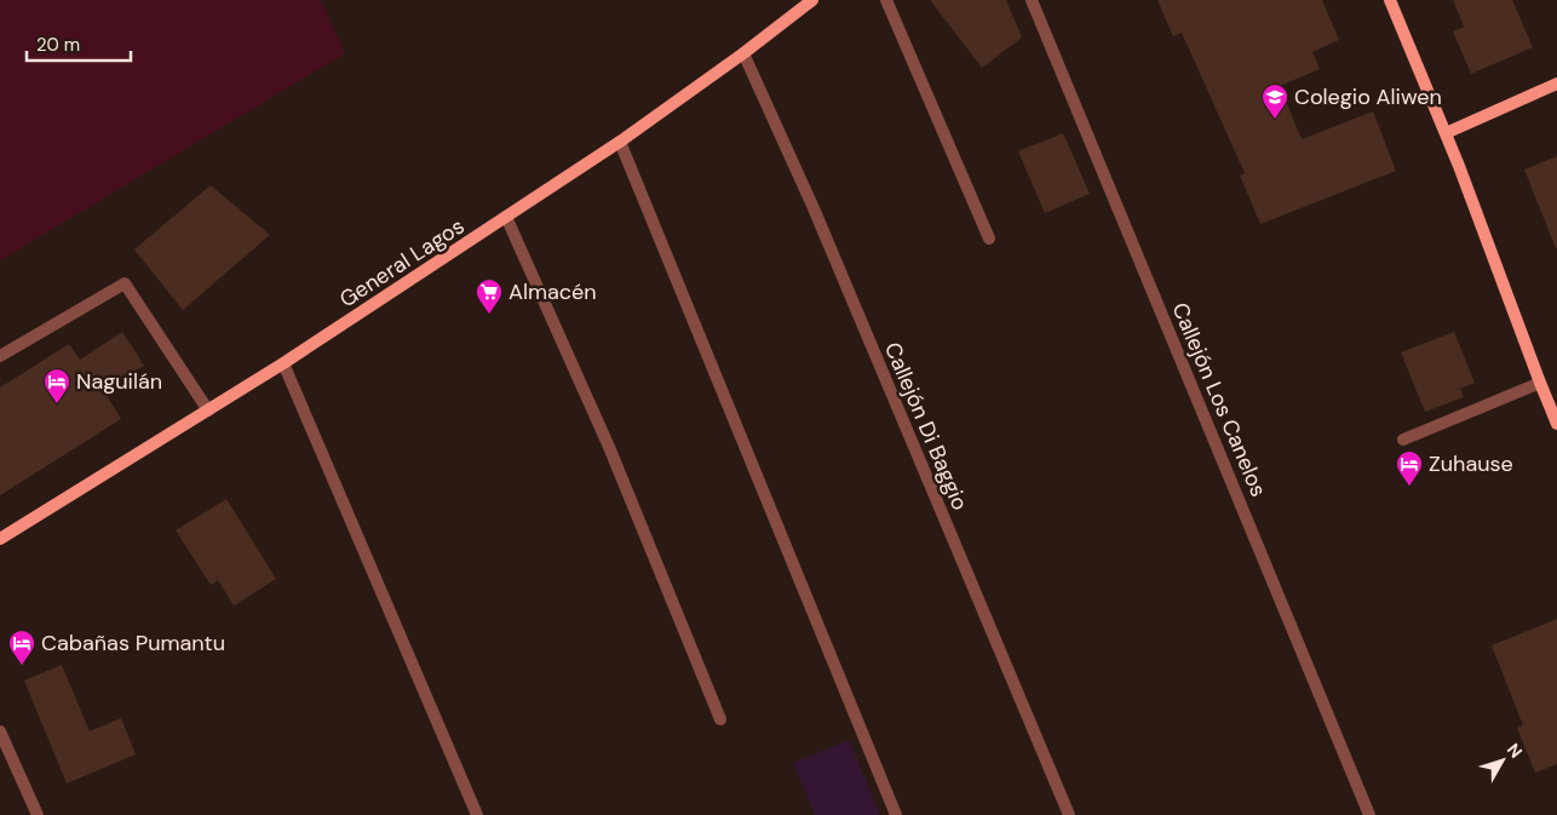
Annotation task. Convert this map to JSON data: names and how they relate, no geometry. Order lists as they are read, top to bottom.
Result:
{
  "streets": {
    "main road": ["General Lagos"],
    "street": ["Callejón Los Canelos", "Callejón Di Baggio"]
  },
  "crossings": [
    ["General Lagos", "Callejón Di Baggio"]
  ],
  "places": {
    "school or university": ["Colegio Aliwen"],
    "supermarket": ["Almacén"],
    "hotel": ["Naguilán", "Zuhause", "Cabañas Pumantu"]
  },
  "scale_bar": "20 m",
  "north": "top right"
}
